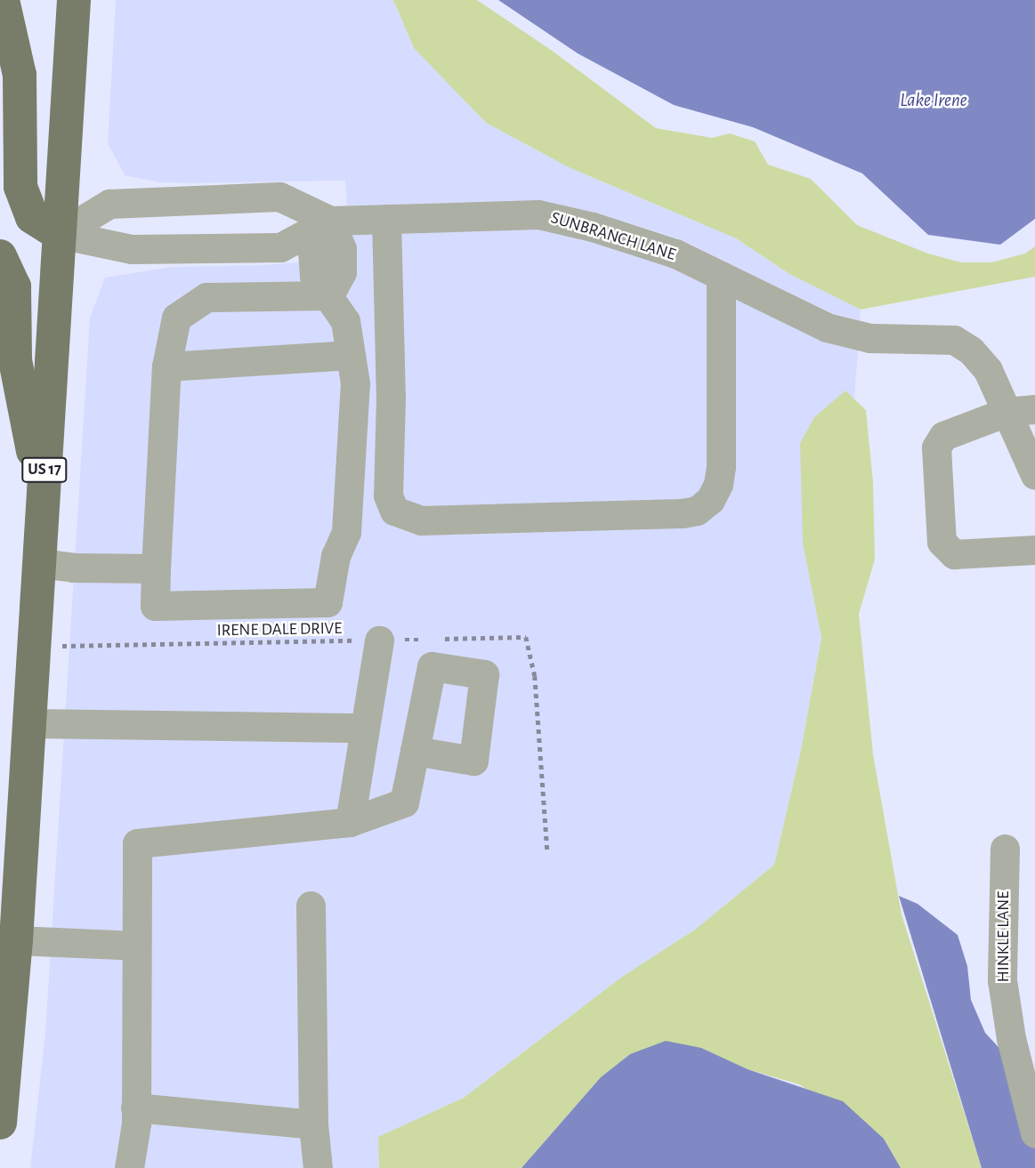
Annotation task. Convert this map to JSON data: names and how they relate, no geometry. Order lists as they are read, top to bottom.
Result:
{
  "streets": {
    "main road": ["US 17"],
    "street": ["SUNBRANCH LANE", "HINKLE LANE"],
    "path": ["IRENE DALE DRIVE"]
  },
  "crossings": [
    ["SUNBRANCH LANE", "US 17"],
    ["US 17", "IRENE DALE DRIVE"]
  ],
  "water": ["Lake Irene"]
}
